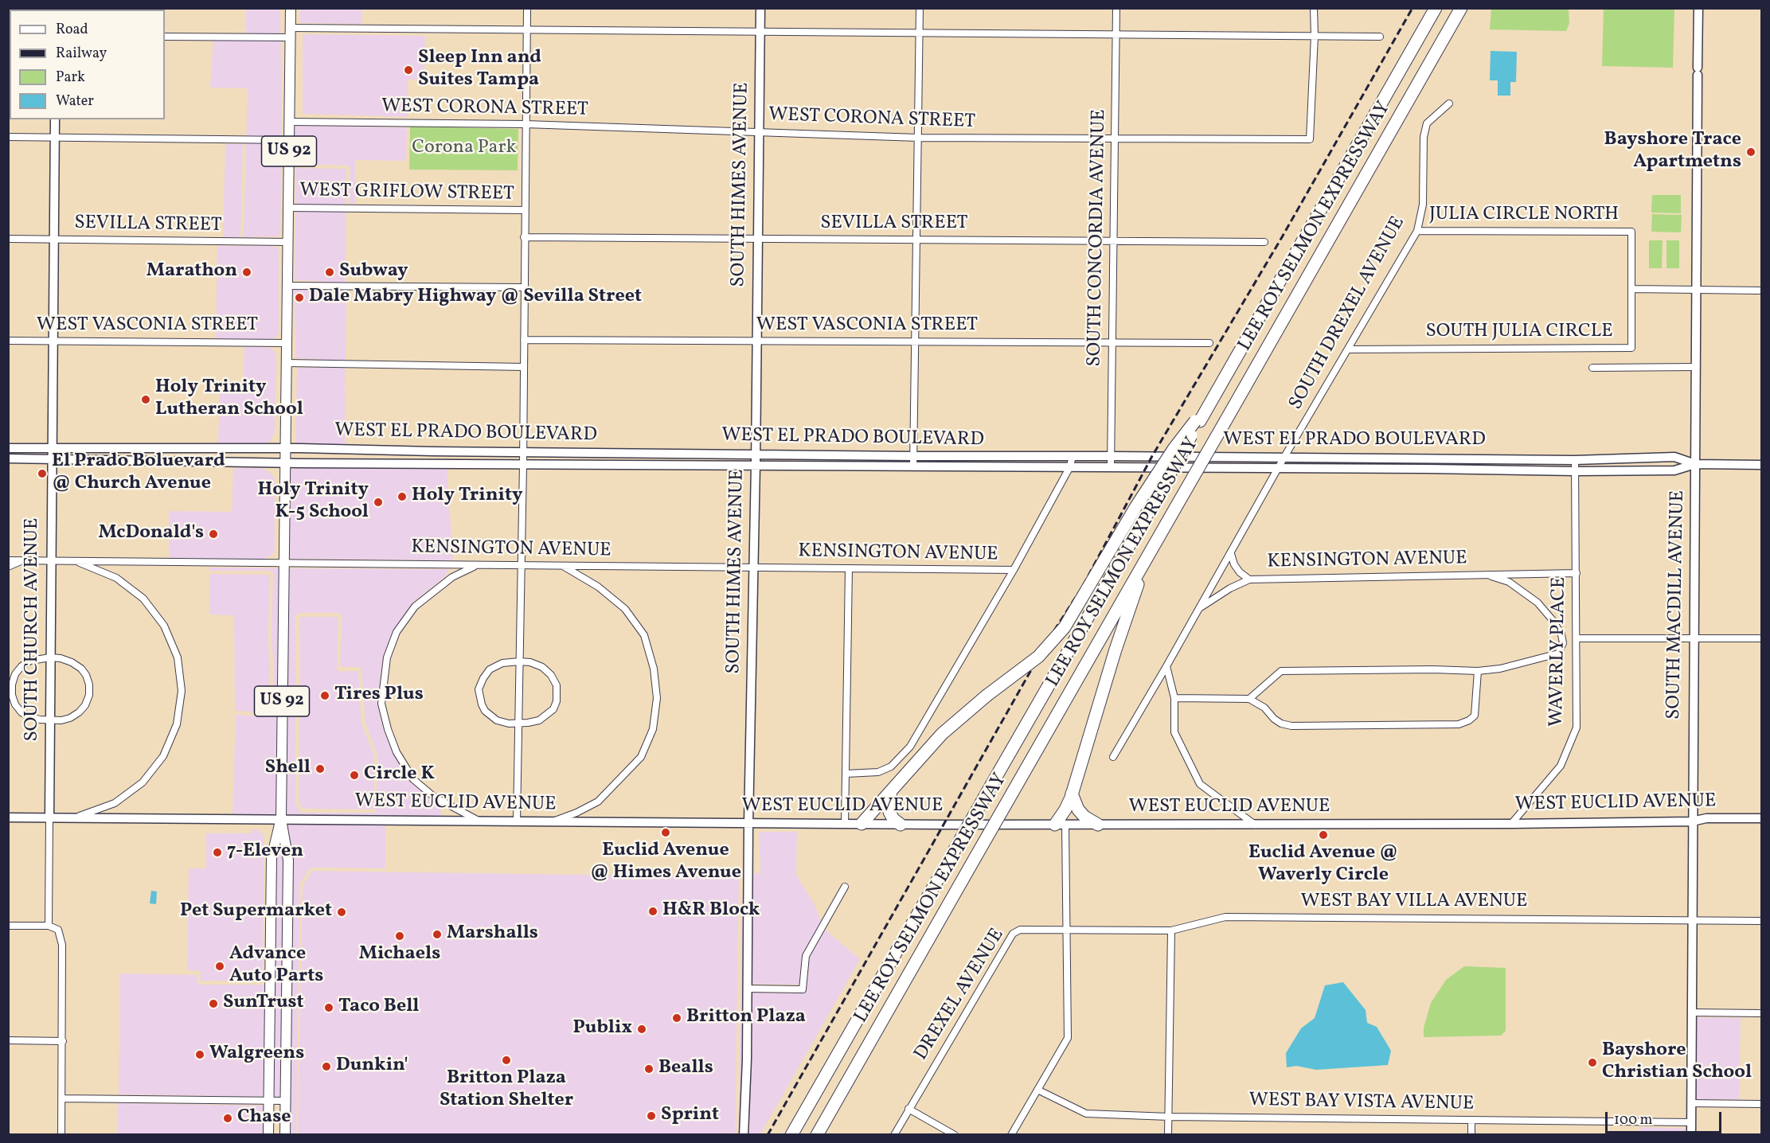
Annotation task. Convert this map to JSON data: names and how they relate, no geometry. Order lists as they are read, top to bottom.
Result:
{
  "streets": {
    "highway": ["LEE ROY SELMON EXPRESSWAY"],
    "main road": ["US 92"],
    "street": [
      "WEST CORONA STREET",
      "SOUTH HIMES AVENUE",
      "WEST GRIFLOW STREET",
      "JULIA CIRCLE NORTH",
      "SEVILLA STREET",
      "SOUTH CONCORDIA AVENUE",
      "SOUTH DREXEL AVENUE",
      "WEST VASCONIA STREET",
      "SOUTH JULIA CIRCLE",
      "WEST EL PRADO BOULEVARD",
      "KENSINGTON AVENUE",
      "SOUTH MACDILL AVENUE",
      "SOUTH CHURCH AVENUE",
      "WAVERLY PLACE",
      "WEST EUCLID AVENUE",
      "WEST BAY VILLA AVENUE",
      "DREXEL AVENUE",
      "WEST BAY VISTA AVENUE"
    ]
  },
  "crossings": [
    ["WEST CORONA STREET", "US 92"],
    ["WEST CORONA STREET", "SOUTH HIMES AVENUE"],
    ["WEST CORONA STREET", "SOUTH CONCORDIA AVENUE"],
    ["US 92", "WEST GRIFLOW STREET"],
    ["US 92", "SEVILLA STREET"],
    ["US 92", "WEST VASCONIA STREET"],
    ["US 92", "WEST EL PRADO BOULEVARD"],
    ["US 92", "KENSINGTON AVENUE"],
    ["US 92", "WEST EUCLID AVENUE"],
    ["SOUTH HIMES AVENUE", "SEVILLA STREET"],
    ["SOUTH HIMES AVENUE", "WEST VASCONIA STREET"],
    ["SOUTH HIMES AVENUE", "WEST EL PRADO BOULEVARD"],
    ["SOUTH HIMES AVENUE", "KENSINGTON AVENUE"],
    ["SOUTH HIMES AVENUE", "WEST EUCLID AVENUE"],
    ["JULIA CIRCLE NORTH", "SOUTH DREXEL AVENUE"],
    ["JULIA CIRCLE NORTH", "SOUTH JULIA CIRCLE"],
    ["SEVILLA STREET", "SOUTH CONCORDIA AVENUE"],
    ["SEVILLA STREET", "SOUTH CHURCH AVENUE"],
    ["SOUTH CONCORDIA AVENUE", "WEST VASCONIA STREET"],
    ["SOUTH CONCORDIA AVENUE", "WEST EL PRADO BOULEVARD"],
    ["SOUTH DREXEL AVENUE", "SOUTH JULIA CIRCLE"],
    ["SOUTH DREXEL AVENUE", "WEST EL PRADO BOULEVARD"],
    ["SOUTH DREXEL AVENUE", "KENSINGTON AVENUE"],
    ["WEST VASCONIA STREET", "SOUTH CHURCH AVENUE"],
    ["WEST EL PRADO BOULEVARD", "SOUTH MACDILL AVENUE"],
    ["WEST EL PRADO BOULEVARD", "SOUTH CHURCH AVENUE"],
    ["WEST EL PRADO BOULEVARD", "WAVERLY PLACE"],
    ["KENSINGTON AVENUE", "SOUTH CHURCH AVENUE"],
    ["KENSINGTON AVENUE", "WAVERLY PLACE"],
    ["SOUTH MACDILL AVENUE", "WEST EUCLID AVENUE"],
    ["SOUTH MACDILL AVENUE", "WEST BAY VILLA AVENUE"],
    ["SOUTH MACDILL AVENUE", "WEST BAY VISTA AVENUE"],
    ["SOUTH CHURCH AVENUE", "WEST EUCLID AVENUE"],
    ["WAVERLY PLACE", "WEST EUCLID AVENUE"],
    ["WEST BAY VILLA AVENUE", "DREXEL AVENUE"]
  ],
  "parks": ["Corona Park"],
  "places": [
    "Sleep Inn and Suites Tampa",
    "Bayshore Trace Apartmetns",
    "Marathon",
    "Subway",
    "Dale Mabry Highway @ Sevilla Street",
    "Holy Trinity Lutheran School",
    "El Prado Boluevard @ Church Avenue",
    "Holy Trinity",
    "Holy Trinity K-5 School",
    "McDonald's",
    "Tires Plus",
    "Shell",
    "Circle K",
    "Euclid Avenue @ Himes Avenue",
    "Euclid Avenue @ Waverly Circle",
    "7-Eleven",
    "H&R Block",
    "Pet Supermarket",
    "Marshalls",
    "Michaels",
    "Advance Auto Parts",
    "SunTrust",
    "Taco Bell",
    "Britton Plaza",
    "Publix",
    "Walgreens",
    "Britton Plaza Station Shelter",
    "Bayshore Christian School",
    "Dunkin'",
    "Bealls",
    "Sprint",
    "Chase"
  ],
  "legend": [
    "Road",
    "Railway",
    "Park",
    "Water"
  ],
  "scale_bar": "100 m"
}
